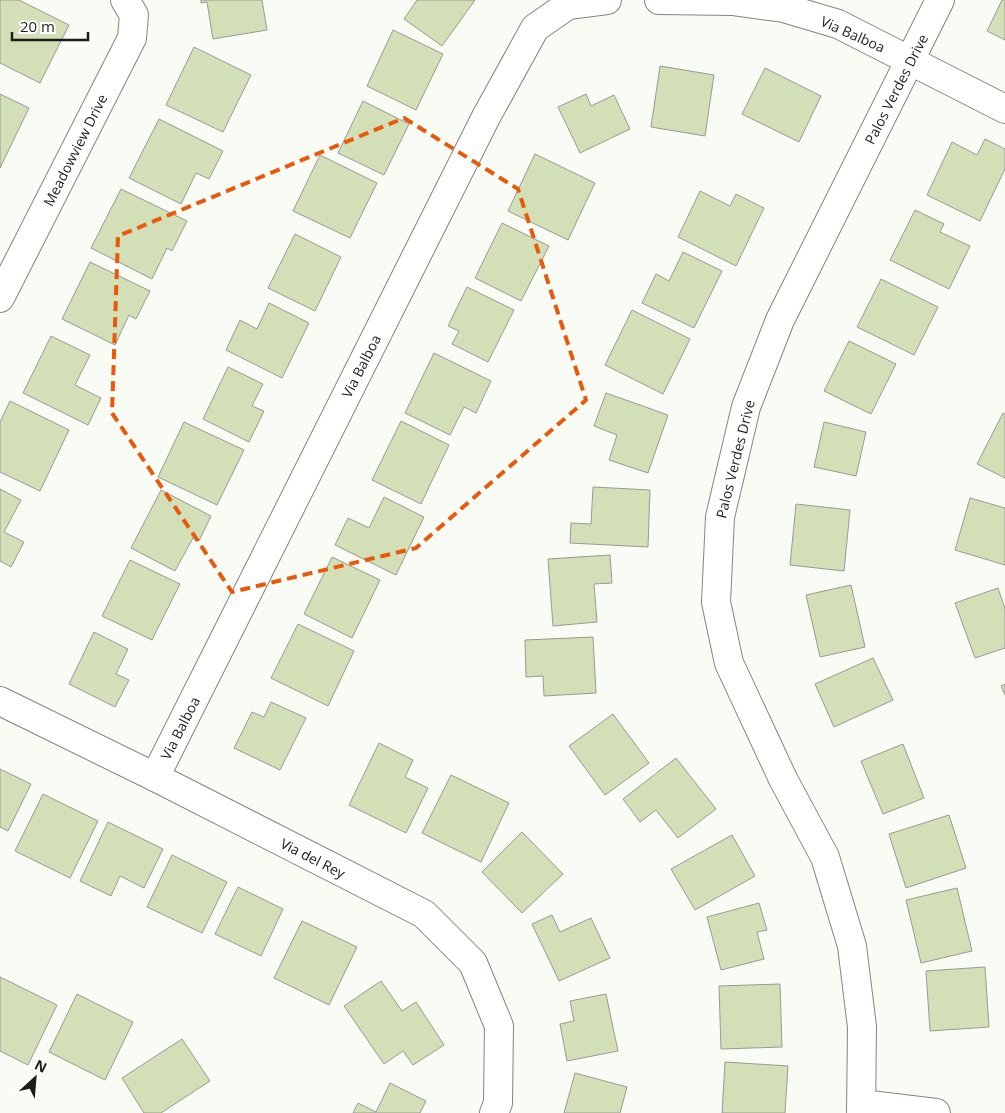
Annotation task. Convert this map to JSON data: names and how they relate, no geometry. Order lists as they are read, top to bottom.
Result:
{
  "streets": {
    "street": [
      "Via Balboa",
      "Palos Verdes Drive",
      "Meadowview Drive",
      "Via del Rey"
    ]
  },
  "crossings": [
    ["Via Balboa", "Palos Verdes Drive"],
    ["Via Balboa", "Via del Rey"]
  ],
  "scale_bar": "20 m",
  "north": "top right"
}
